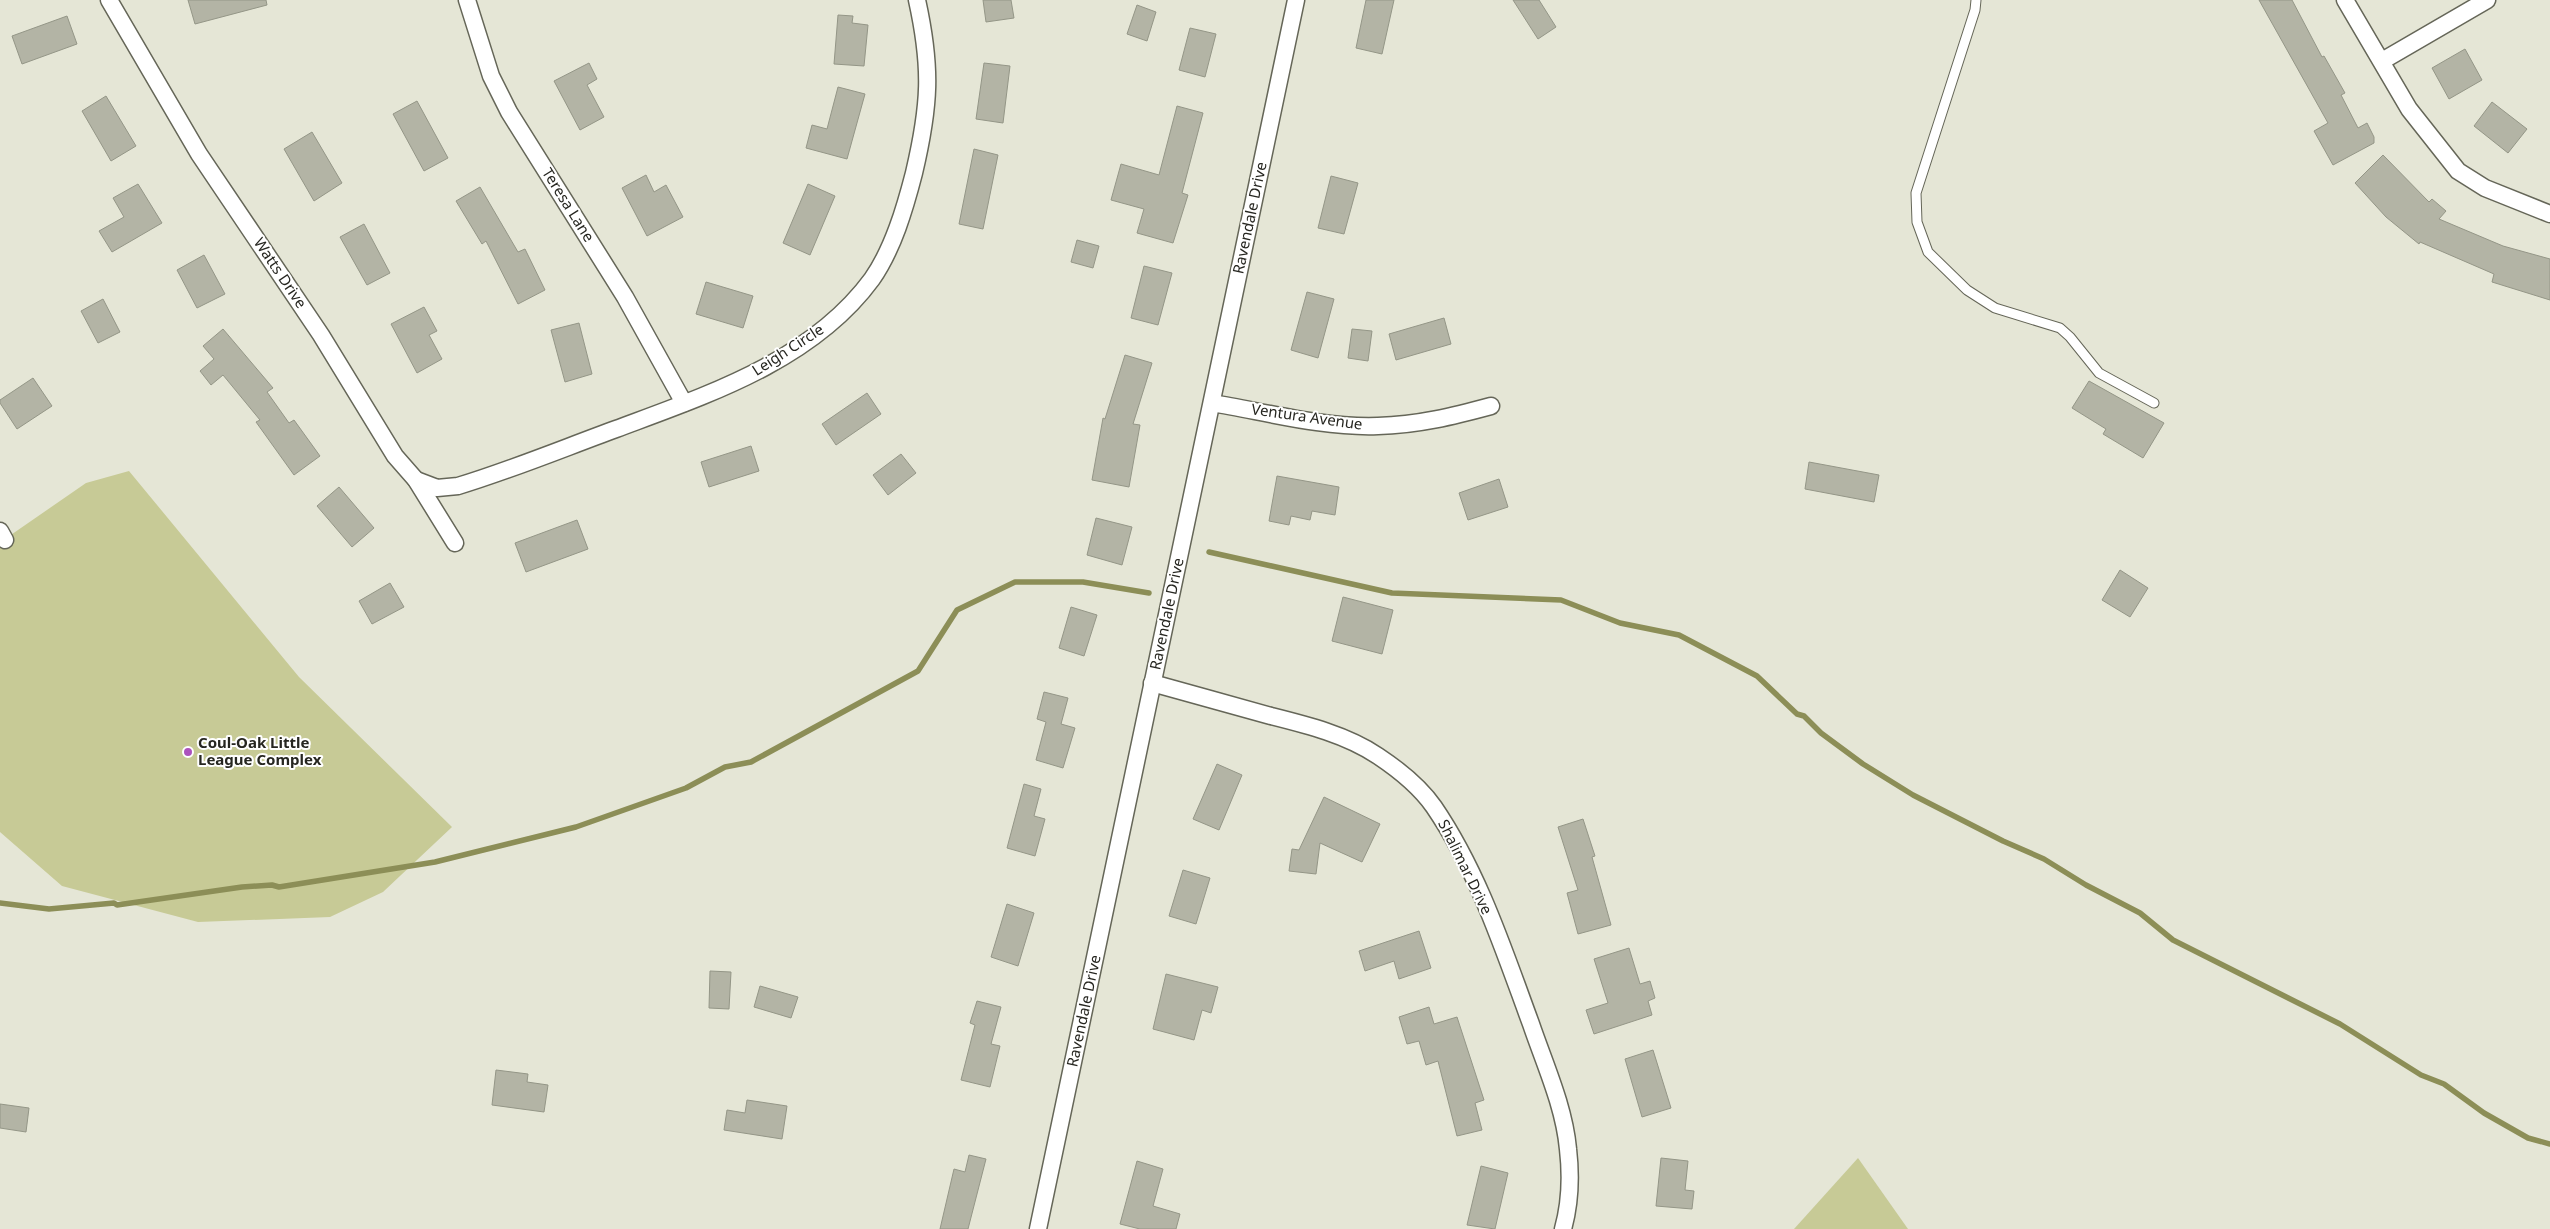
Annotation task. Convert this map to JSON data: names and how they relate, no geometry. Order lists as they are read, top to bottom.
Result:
{
  "streets": {
    "street": [
      "Teresa Lane",
      "Ravendale Drive",
      "Watts Drive",
      "Leigh Circle",
      "Ventura Avenue",
      "Shalimar Drive"
    ]
  },
  "crossings": [
    ["Teresa Lane", "Leigh Circle"],
    ["Ravendale Drive", "Ventura Avenue"],
    ["Ravendale Drive", "Shalimar Drive"],
    ["Watts Drive", "Leigh Circle"]
  ],
  "places": ["Coul-Oak Little League Complex"]
}
